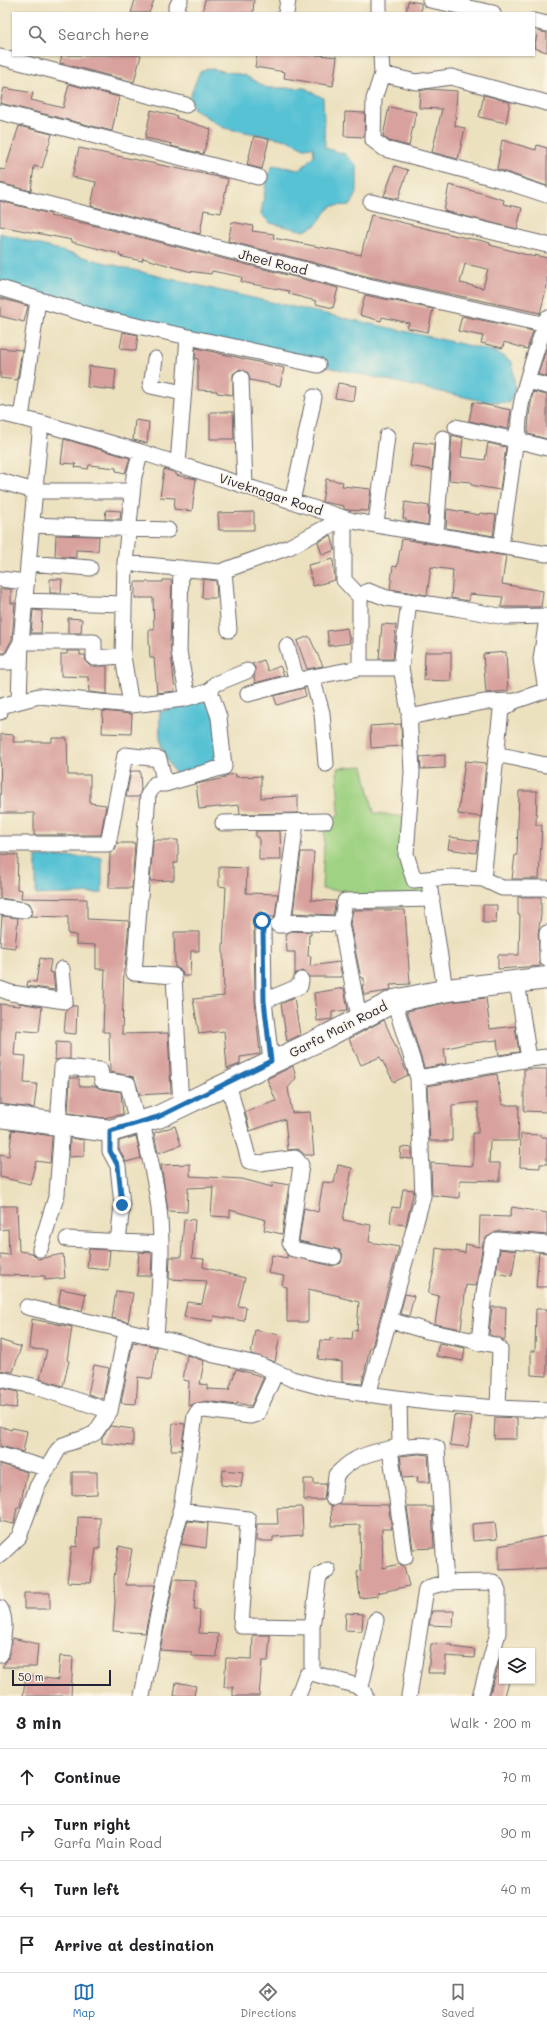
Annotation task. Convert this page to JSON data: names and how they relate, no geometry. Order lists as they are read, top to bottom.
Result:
{
  "streets": {
    "main road": ["Garfa Main Road"],
    "street": ["Jheel Road", "Viveknagar Road"]
  },
  "scale_bar": "50 m",
  "page": {
    "search": "Search here",
    "scale": "50 m",
    "heading": ["3 min", "Walk · 200 m"],
    "list": [
      ["Continue", "70 m"],
      ["Turn right", "Garfa Main Road", "90 m"],
      ["Turn left", "40 m"],
      "Arrive at destination"
    ],
    "nav": ["Map", "Directions", "Saved"]
  }
}
